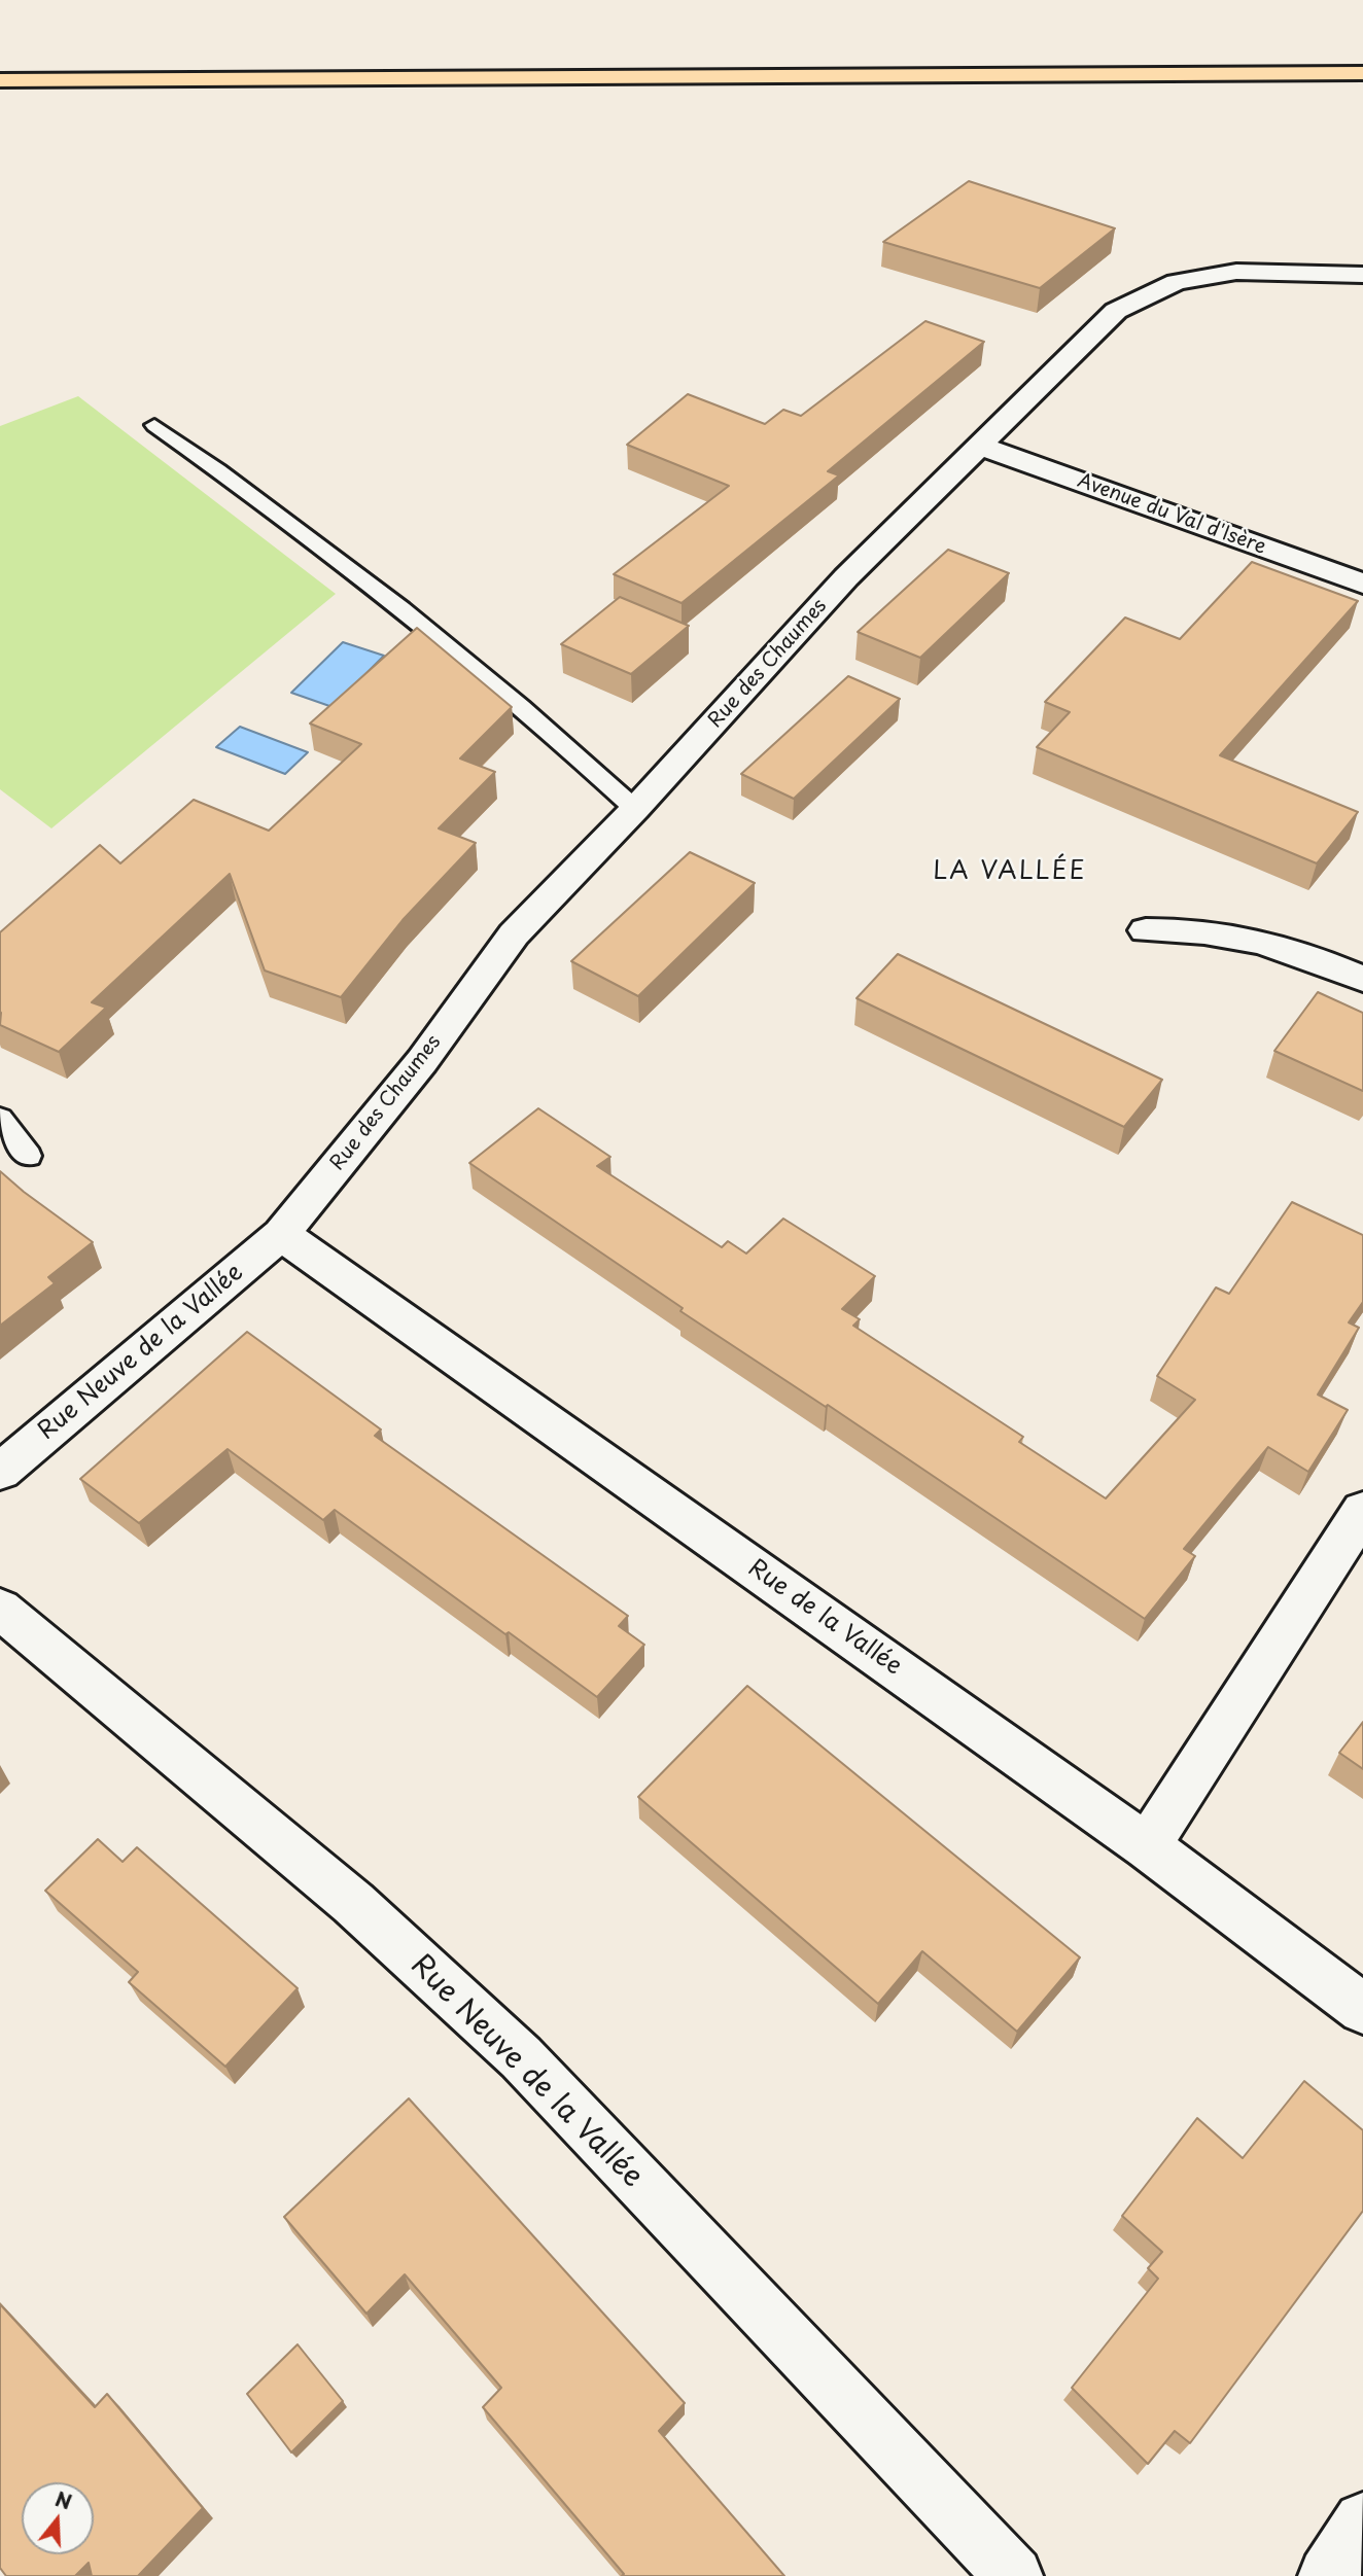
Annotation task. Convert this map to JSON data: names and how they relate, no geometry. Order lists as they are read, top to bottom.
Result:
{
  "streets": {
    "street": [
      "Avenue du Val d'Isère",
      "Rue des Chaumes",
      "Rue Neuve de la Vallée",
      "Rue de la Vallée"
    ]
  },
  "crossings": [
    ["Avenue du Val d'Isère", "Rue des Chaumes"],
    ["Rue des Chaumes", "Rue Neuve de la Vallée"],
    ["Rue des Chaumes", "Rue de la Vallée"],
    ["Rue Neuve de la Vallée", "Rue de la Vallée"]
  ],
  "districts": ["LA VALLÉE"],
  "north": "top"
}
